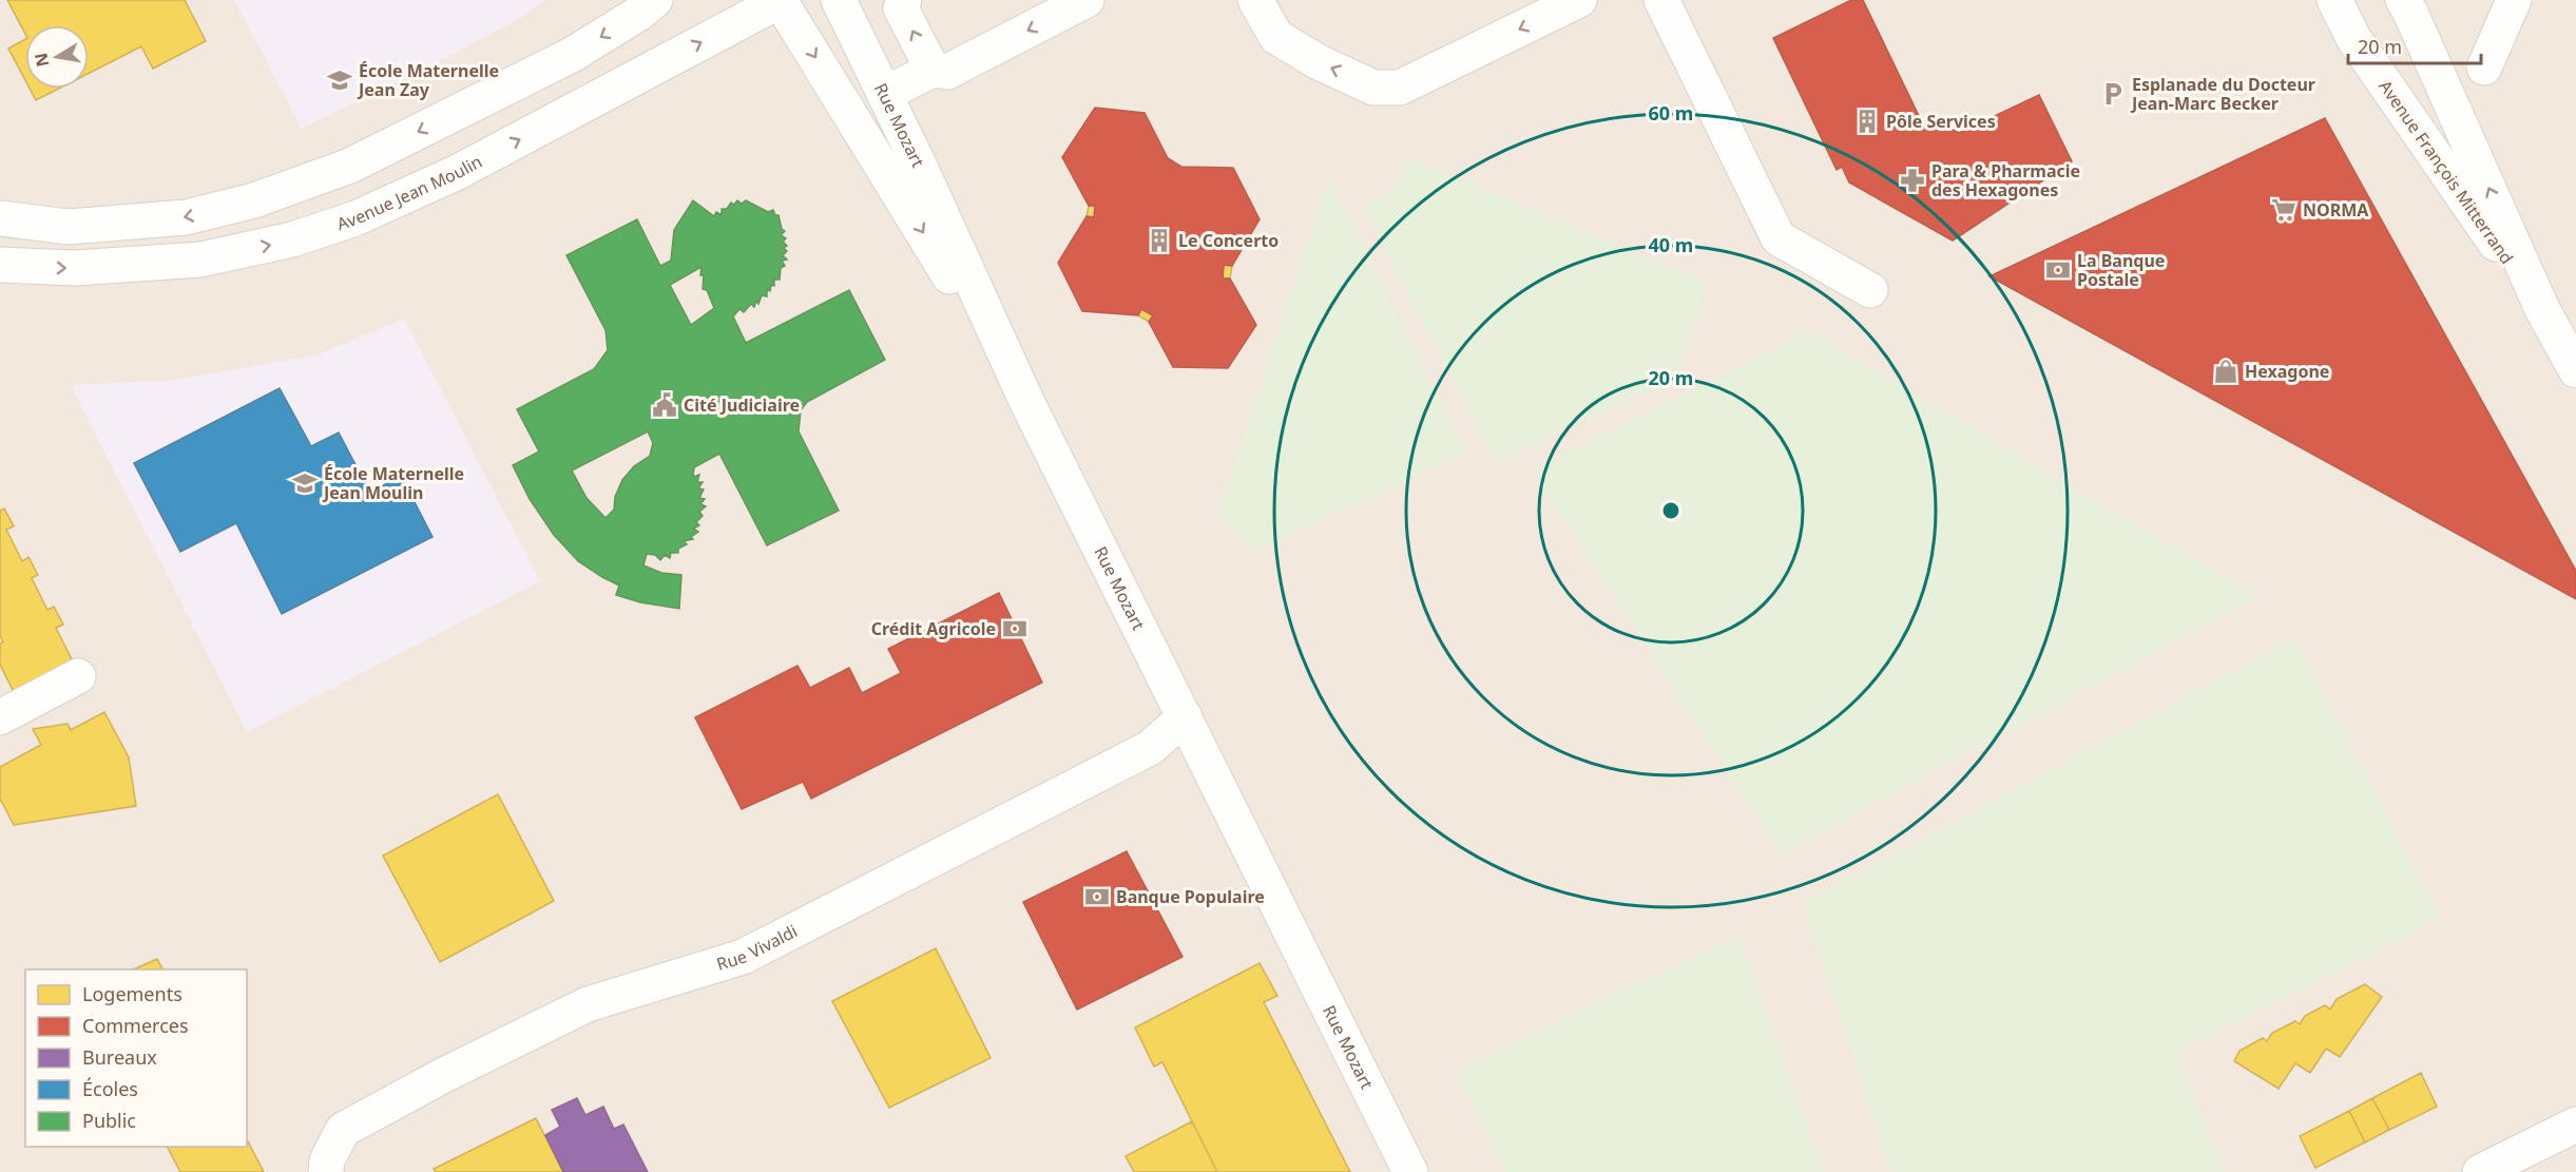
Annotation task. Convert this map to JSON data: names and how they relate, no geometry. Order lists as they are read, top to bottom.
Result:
{
  "streets": {
    "street": [
      "Rue Mozart",
      "Avenue François Mitterrand",
      "Avenue Jean Moulin",
      "Rue Vivaldi"
    ]
  },
  "crossings": [
    ["Rue Mozart", "Rue Vivaldi"]
  ],
  "places": {
    "school or university": ["École Maternelle Jean Zay", "École Maternelle Jean Moulin"],
    "parking": ["Esplanade du Docteur Jean-Marc Becker"],
    "building": ["Pôle Services", "Le Concerto"],
    "pharmacy": ["Para & Pharmacie des Hexagones"],
    "supermarket": ["NORMA"],
    "bank": ["La Banque Postale", "Crédit Agricole", "Banque Populaire"],
    "shop": ["Hexagone"],
    "public building": ["Cité Judiciaire"]
  },
  "legend": [
    "Logements",
    "Commerces",
    "Bureaux",
    "Écoles",
    "Public"
  ],
  "scale_bar": "20 m",
  "north": "left",
  "rings": ["60 m", "40 m", "20 m"]
}
